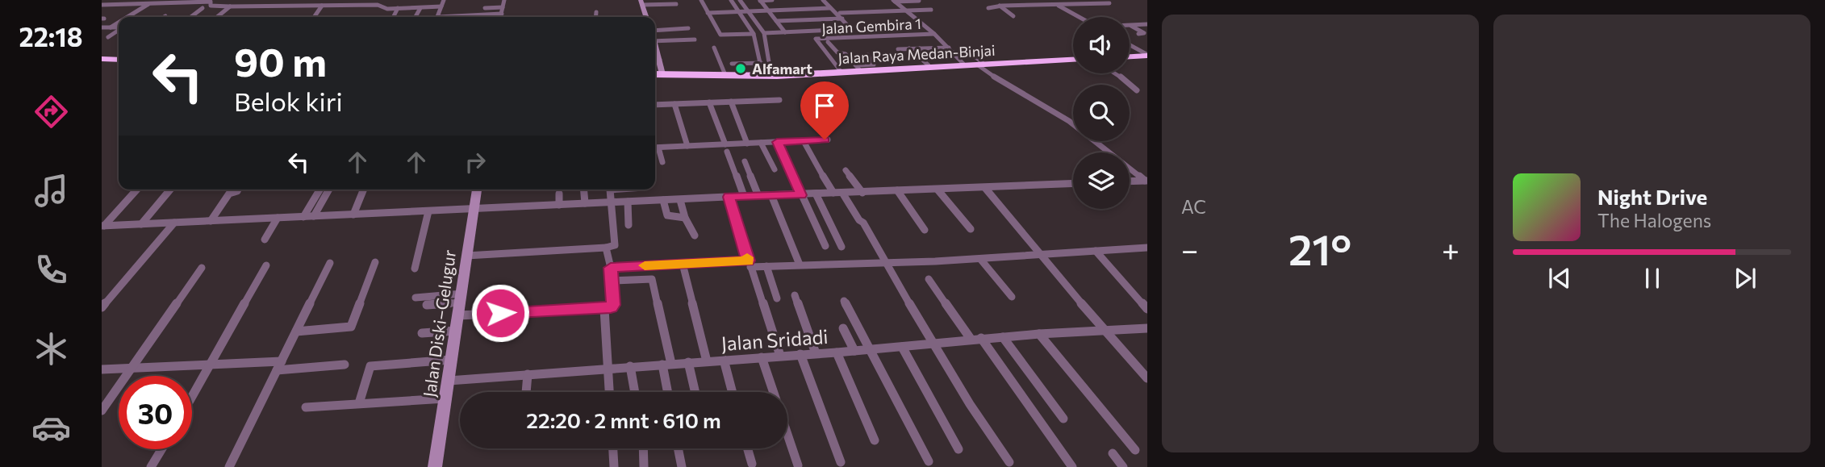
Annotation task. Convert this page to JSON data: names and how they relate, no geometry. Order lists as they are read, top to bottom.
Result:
{
  "streets": {
    "highway": ["Jalan Raya Medan-Binjai"],
    "main road": ["Jalan Diski–Gelugur"],
    "street": ["Jalan Gembira 1", "Jalan Sridadi"]
  },
  "crossings": [
    ["Jalan Gembira 1", "Jalan Raya Medan-Binjai"],
    ["Jalan Diski–Gelugur", "Jalan Sridadi"]
  ],
  "places": ["Alfamart"],
  "page": {
    "tabs": "22:18",
    "tile": "AC",
    "turn": ["90 m", "Belok kiri"],
    "song": ["Night Drive", "The Halogens"],
    "heat": ["−", "21°", "+"],
    "limit": "30",
    "trip": "22:20 · 2 mnt · 610 m"
  }
}
